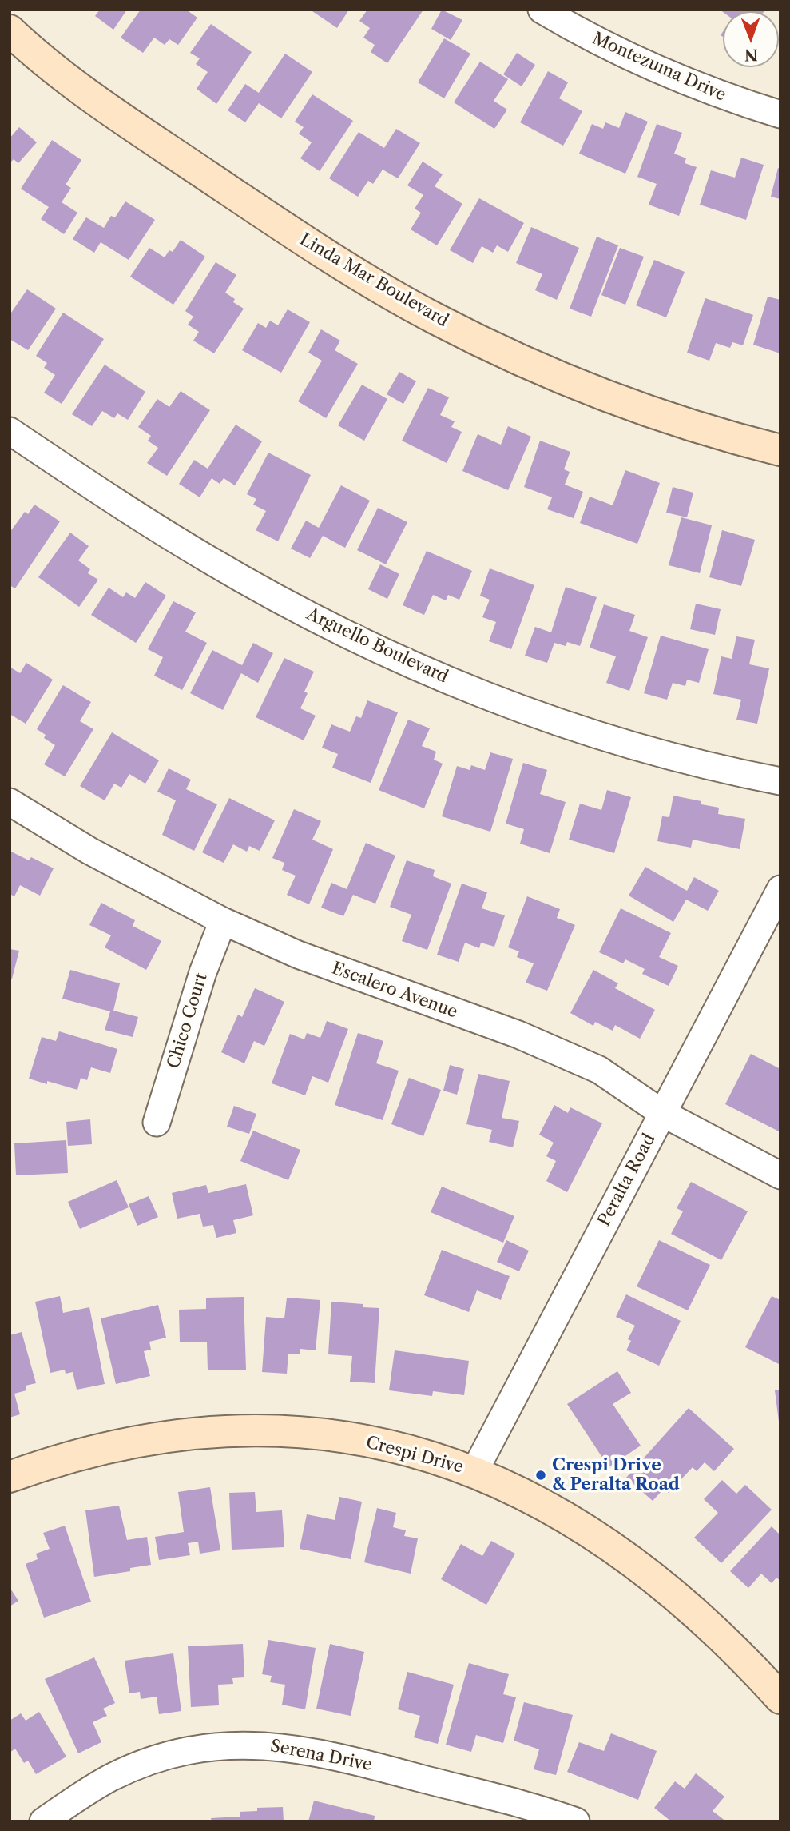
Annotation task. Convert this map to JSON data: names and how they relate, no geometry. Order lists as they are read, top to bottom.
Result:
{
  "streets": {
    "street": [
      "Montezuma Drive",
      "Linda Mar Boulevard",
      "Arguello Boulevard",
      "Escalero Avenue",
      "Chico Court",
      "Peralta Road",
      "Crespi Drive",
      "Serena Drive"
    ]
  },
  "crossings": [
    ["Escalero Avenue", "Chico Court"],
    ["Escalero Avenue", "Peralta Road"],
    ["Peralta Road", "Crespi Drive"]
  ],
  "places": ["Crespi Drive & Peralta Road"],
  "north": "bottom"
}
